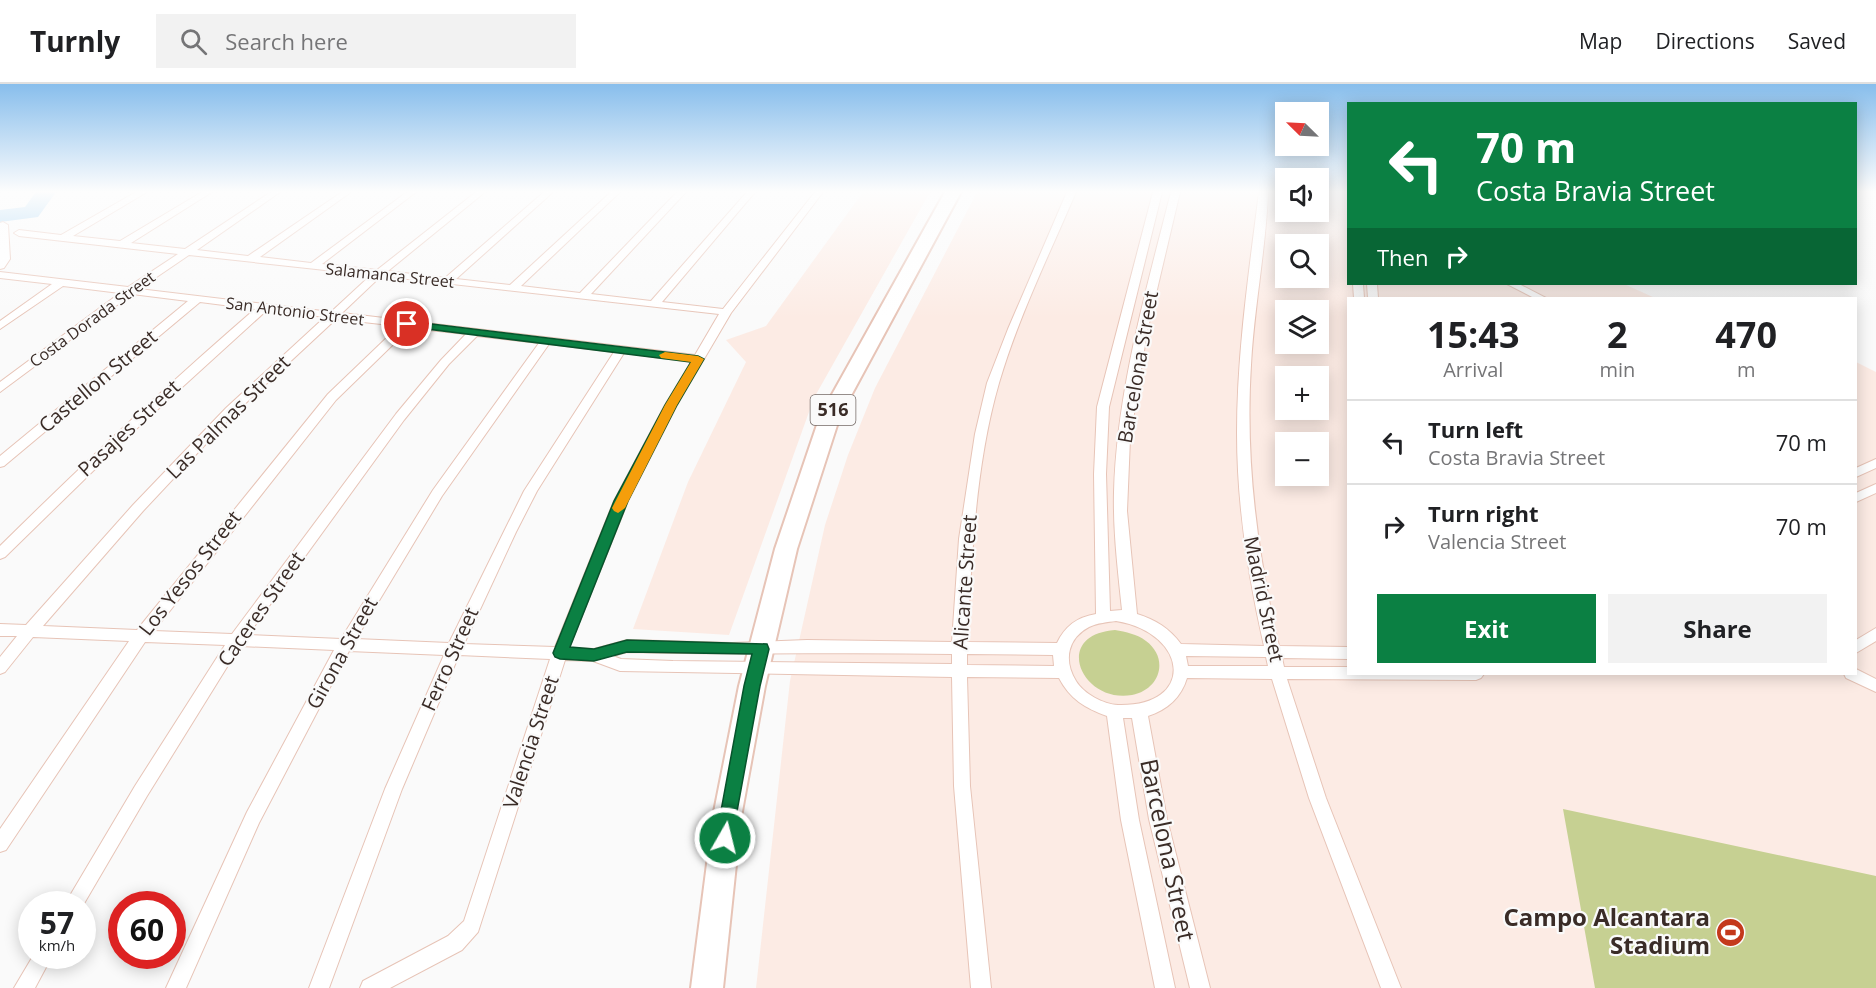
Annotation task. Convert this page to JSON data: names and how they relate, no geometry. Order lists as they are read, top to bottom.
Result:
{
  "streets": {
    "main road": ["516"],
    "street": [
      "Salamanca Street",
      "San Antonio Street",
      "Costa Dorada Street",
      "Barcelona Street",
      "Castellon Street",
      "Las Palmas Street",
      "Pasajes Street",
      "Los Yesos Street",
      "Alicante Street",
      "Madrid Street",
      "Caceres Street",
      "Girona Street",
      "Ferro Street",
      "Valencia Street"
    ]
  },
  "crossings": [
    ["Salamanca Street", "Costa Dorada Street"],
    ["Salamanca Street", "Las Palmas Street"],
    ["Salamanca Street", "Valencia Street"],
    ["San Antonio Street", "Costa Dorada Street"],
    ["San Antonio Street", "Castellon Street"],
    ["San Antonio Street", "Las Palmas Street"],
    ["San Antonio Street", "Pasajes Street"],
    ["San Antonio Street", "Los Yesos Street"],
    ["San Antonio Street", "Caceres Street"],
    ["San Antonio Street", "Girona Street"],
    ["San Antonio Street", "Ferro Street"],
    ["San Antonio Street", "Valencia Street"]
  ],
  "places": {
    "sports": ["Campo Alcantara Stadium"]
  },
  "north": "top left",
  "page": {
    "header": "Turnly",
    "search": "Search here",
    "nav": ["Map", "Directions", "Saved"],
    "map_buttons": ["+", "−"],
    "turn": ["70 m", "Costa Bravia Street"],
    "then": "Then",
    "eta": [
      "15:43",
      "Arrival",
      "2",
      "min",
      "470",
      "m"
    ],
    "list": [
      {
        "name": "Turn left",
        "note": "Costa Bravia Street",
        "value": "70 m"
      },
      {
        "name": "Turn right",
        "note": "Valencia Street",
        "value": "70 m"
      }
    ],
    "buttons": ["Exit", "Share"],
    "speed": "57 km/h",
    "limit": "60"
  }
}
